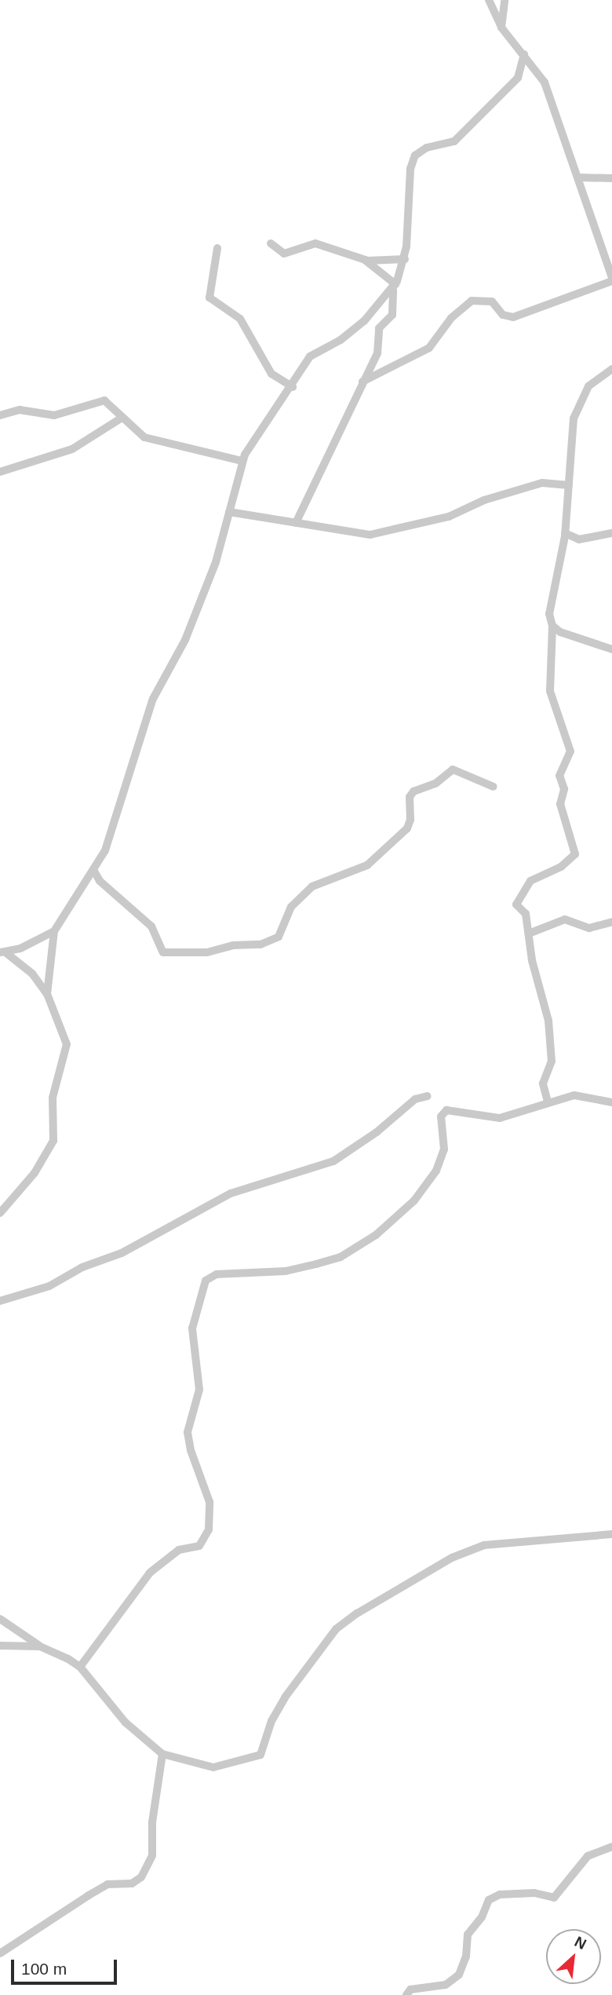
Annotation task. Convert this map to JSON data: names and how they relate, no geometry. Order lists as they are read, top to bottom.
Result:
{
  "scale_bar": "100 m",
  "north": "top right"
}
